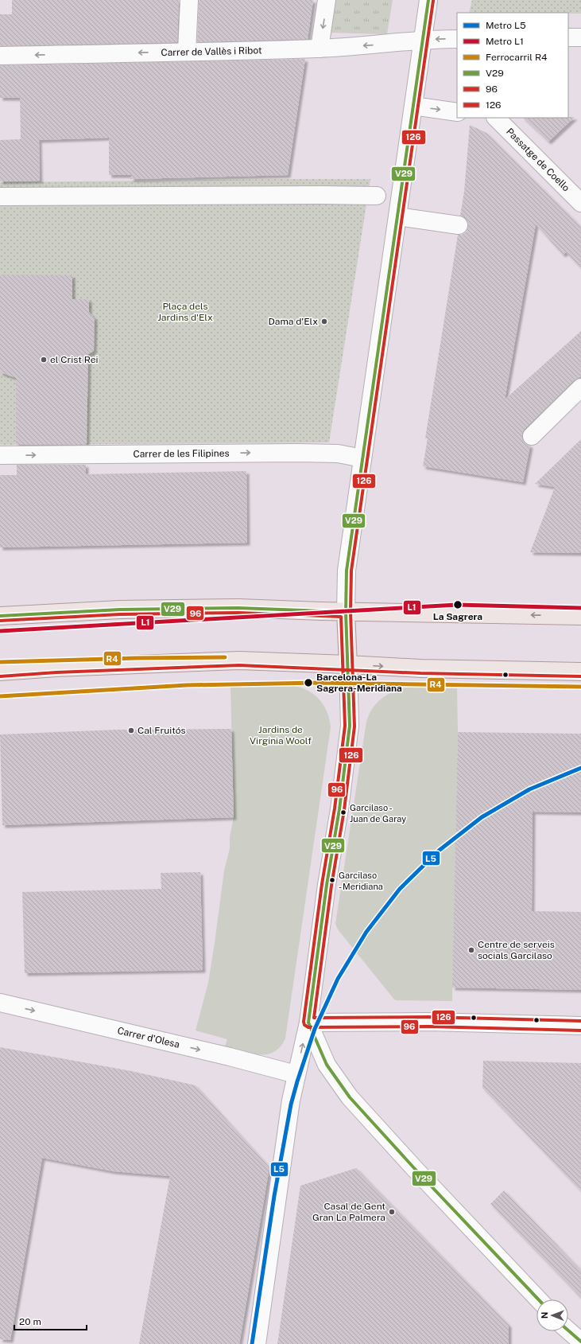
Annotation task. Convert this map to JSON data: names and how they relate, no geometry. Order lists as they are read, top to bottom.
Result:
{
  "streets": {
    "street": [
      "Carrer de Vallès i Ribot",
      "Passatge de Coello",
      "Carrer de les Filipines",
      "Carrer d'Olesa"
    ]
  },
  "one_way": ["Carrer de les Filipines", "Carrer d'Olesa"],
  "parks": ["Plaça dels Jardins d'Elx", "Jardins de Virginia Woolf"],
  "places": [
    "Dama d'Elx",
    "el Crist Rei",
    "La Sagrera",
    "Barcelona-La Sagrera-Meridiana",
    "Cal Fruitós",
    "Garcilaso - Juan de Garay",
    "Garcilaso - Meridiana",
    "Centre de serveis socials Garcilaso",
    "Casal de Gent Gran La Palmera"
  ],
  "lines": [
    "transit line V29",
    "transit line 126",
    "metro line L1",
    "transit line 96",
    "rail line R4",
    "metro line L5"
  ],
  "legend": [
    "Metro L5",
    "Metro L1",
    "Ferrocarril R4",
    "V29",
    "96",
    "126"
  ],
  "scale_bar": "20 m",
  "north": "left"
}
